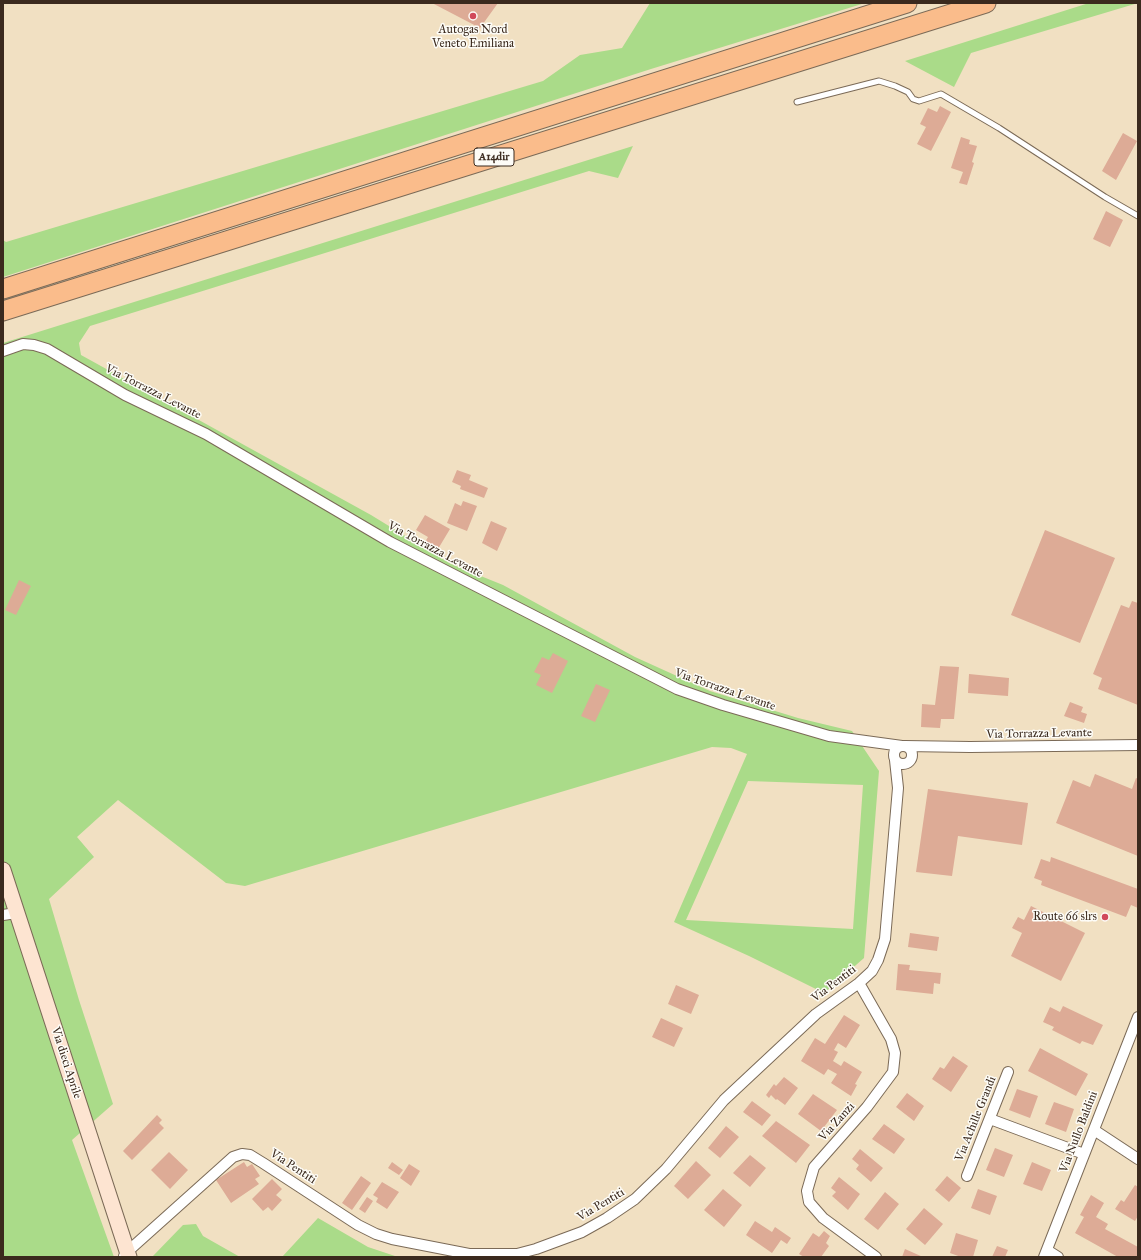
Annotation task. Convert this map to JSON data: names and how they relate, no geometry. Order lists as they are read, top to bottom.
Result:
{
  "streets": {
    "highway": ["A14dir"],
    "main road": ["Via dieci Aprile"],
    "street": [
      "Via Torrazza Levante",
      "Via Pentiti",
      "Via Achille Grandi",
      "Via Zanzi",
      "Via Nullo Baldini"
    ]
  },
  "crossings": [
    ["Via Torrazza Levante", "Via Pentiti"],
    ["Via Pentiti", "Via dieci Aprile"],
    ["Via Pentiti", "Via Zanzi"]
  ],
  "places": ["Autogas Nord Veneto Emiliana", "Route 66 slrs"]
}
